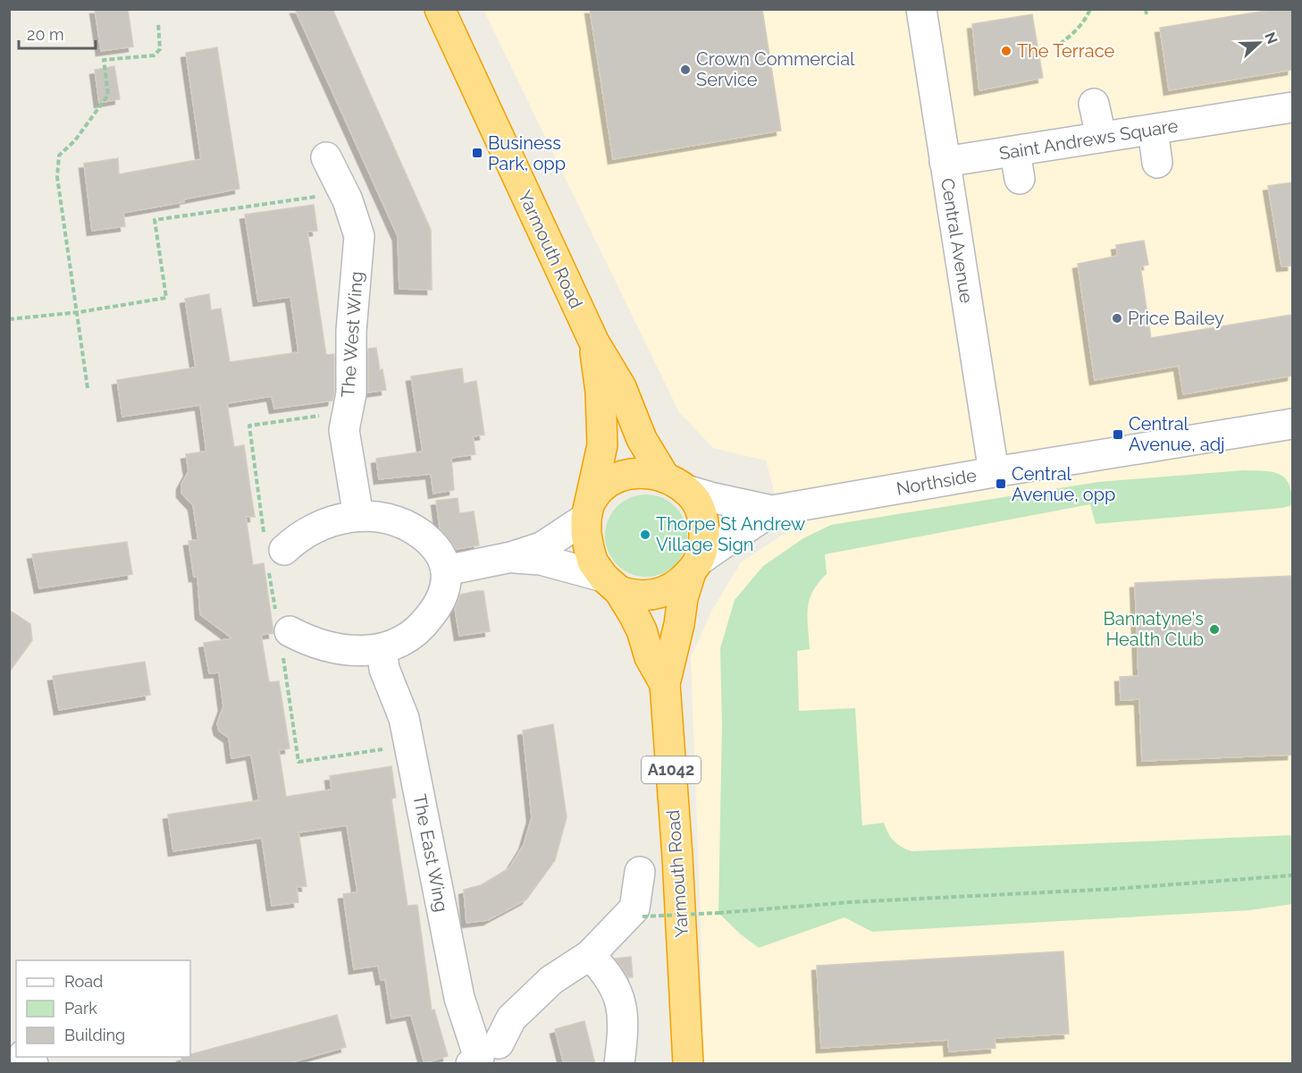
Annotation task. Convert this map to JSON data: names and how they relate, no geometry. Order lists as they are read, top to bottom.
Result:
{
  "streets": {
    "highway": ["Yarmouth Road", "A1042"],
    "street": [
      "Saint Andrews Square",
      "Central Avenue",
      "The West Wing",
      "Northside",
      "The East Wing"
    ]
  },
  "crossings": [
    ["Saint Andrews Square", "Central Avenue"],
    ["Central Avenue", "Northside"],
    ["Yarmouth Road", "Northside"],
    ["The West Wing", "The East Wing"]
  ],
  "places": {
    "other": [
      "The Terrace",
      "Crown Commercial Service",
      "Price Bailey",
      "Thorpe St Andrew Village Sign",
      "Bannatyne's Health Club"
    ],
    "transit": ["Business Park, opp", "Central Avenue, adj", "Central Avenue, opp"]
  },
  "legend": ["Road", "Park", "Building"],
  "scale_bar": "20 m",
  "north": "right"
}
